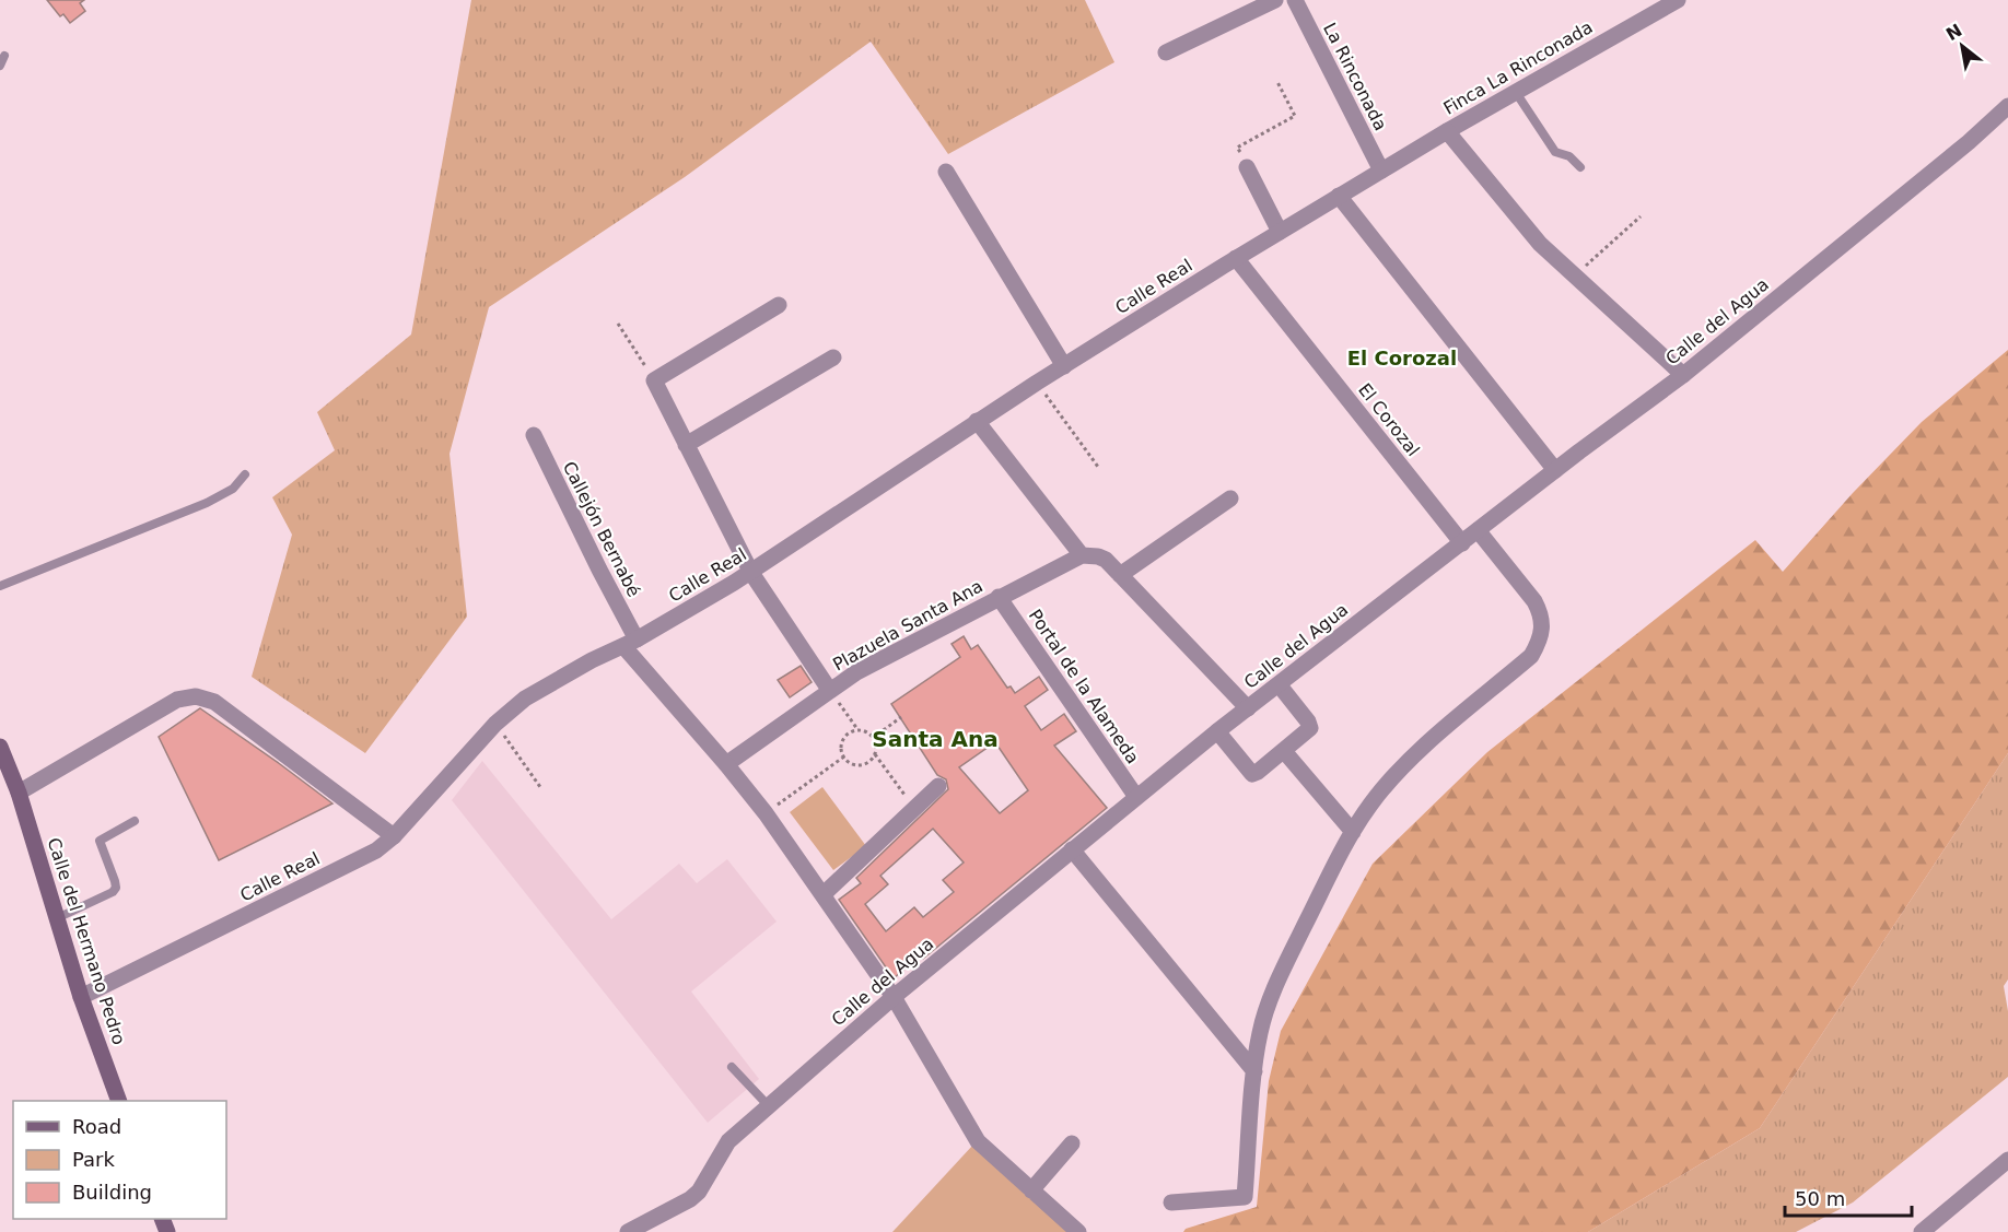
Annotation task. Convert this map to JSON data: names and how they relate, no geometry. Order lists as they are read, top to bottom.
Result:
{
  "streets": {
    "main road": ["Calle del Hermano Pedro"],
    "street": [
      "Finca La Rinconada",
      "La Rinconada",
      "Calle Real",
      "Calle del Agua",
      "El Corozal",
      "Callejón Bernabé",
      "Plazuela Santa Ana",
      "Portal de la Alameda"
    ]
  },
  "crossings": [
    ["La Rinconada", "Calle Real"],
    ["Calle Real", "El Corozal"],
    ["Calle Real", "Callejón Bernabé"],
    ["Calle Real", "Calle del Hermano Pedro"],
    ["Calle del Agua", "El Corozal"],
    ["Calle del Agua", "Portal de la Alameda"],
    ["Plazuela Santa Ana", "Portal de la Alameda"]
  ],
  "districts": ["El Corozal", "Santa Ana"],
  "legend": ["Road", "Park", "Building"],
  "scale_bar": "50 m",
  "north": "top left"
}
